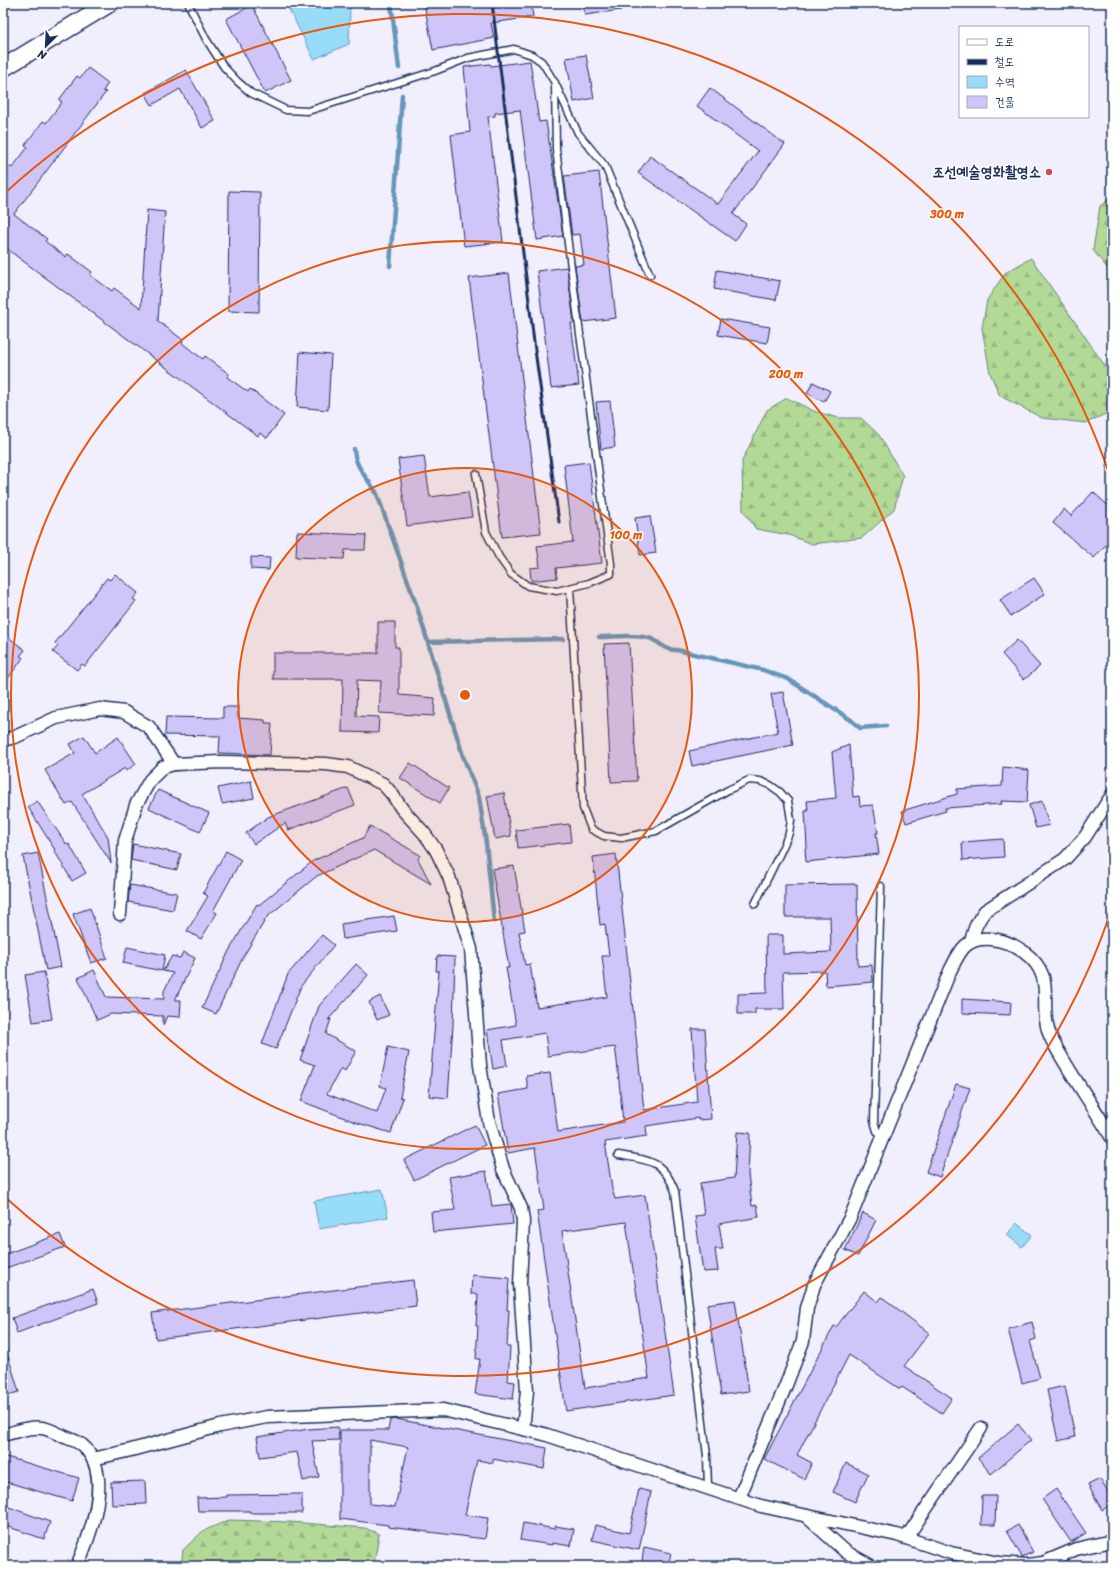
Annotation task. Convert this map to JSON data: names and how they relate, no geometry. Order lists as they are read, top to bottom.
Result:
{
  "places": ["조선예술영화촬영소"],
  "legend": [
    "도로",
    "철도",
    "수역",
    "건물"
  ],
  "north": "bottom left",
  "rings": ["300 m", "200 m", "100 m"]
}
